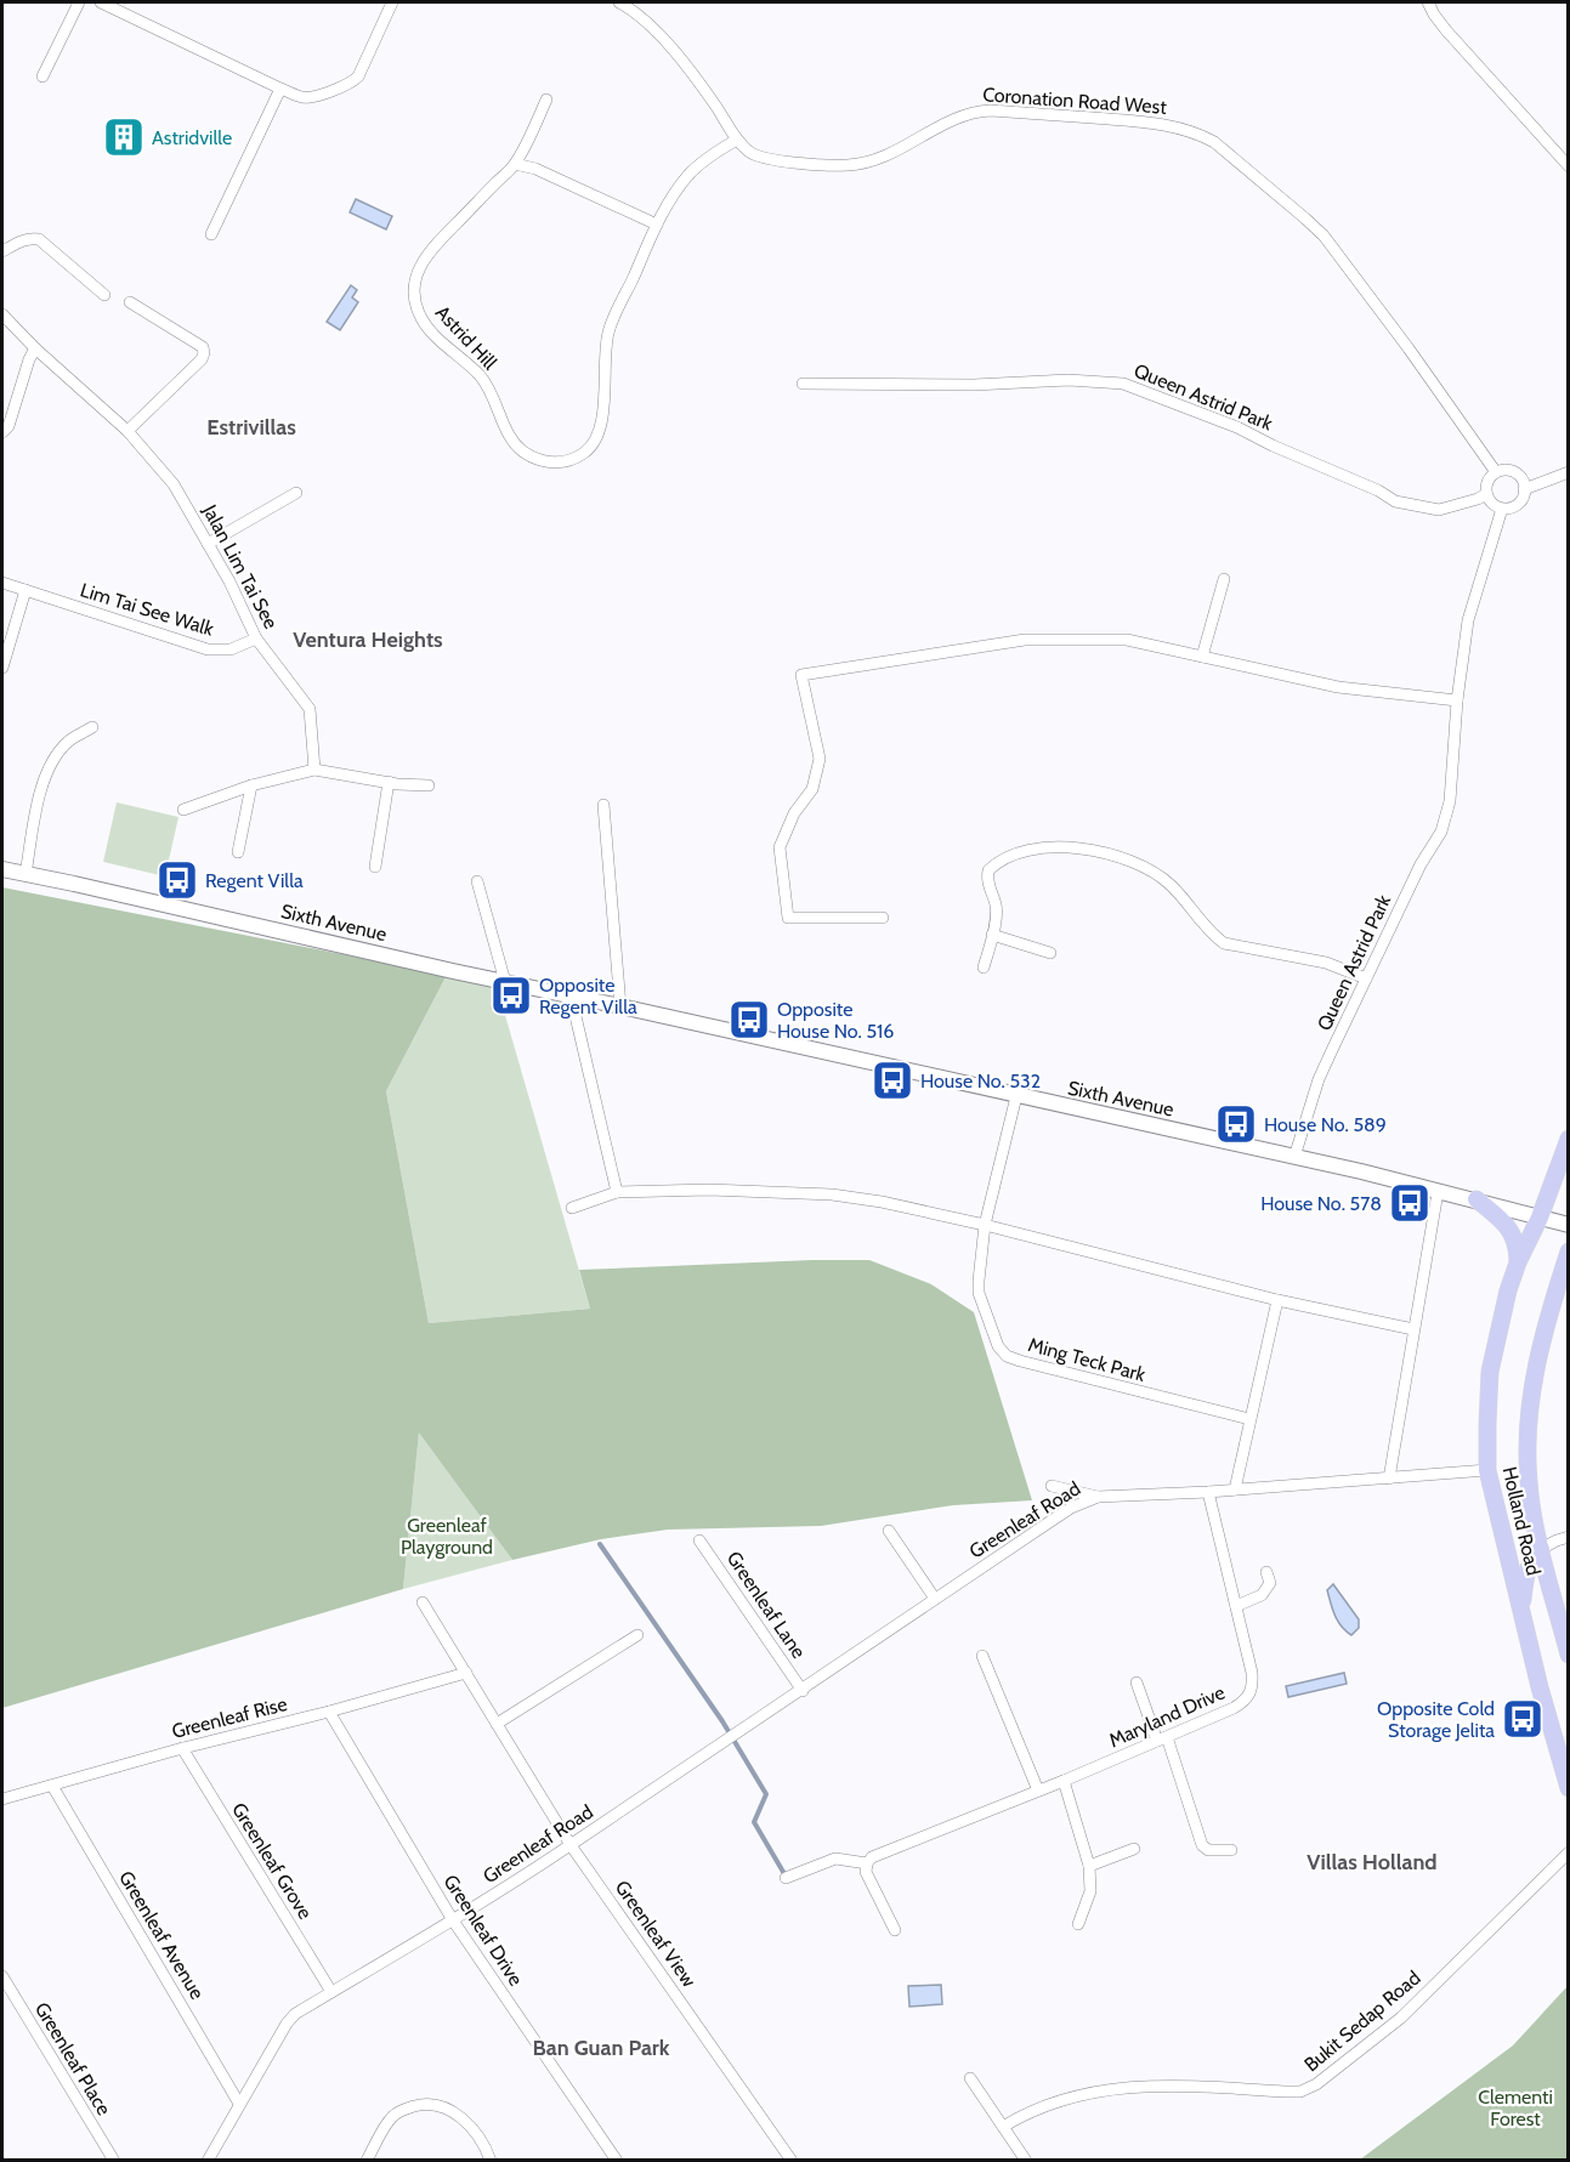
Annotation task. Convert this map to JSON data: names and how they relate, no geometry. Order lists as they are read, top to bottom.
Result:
{
  "streets": {
    "main road": ["Sixth Avenue", "Holland Road"],
    "street": [
      "Coronation Road West",
      "Astrid Hill",
      "Queen Astrid Park",
      "Jalan Lim Tai See",
      "Lim Tai See Walk",
      "Ming Teck Park",
      "Greenleaf Road",
      "Greenleaf Lane",
      "Maryland Drive",
      "Greenleaf Rise",
      "Greenleaf Grove",
      "Greenleaf Drive",
      "Greenleaf View",
      "Greenleaf Avenue",
      "Bukit Sedap Road",
      "Greenleaf Place"
    ]
  },
  "crossings": [
    ["Coronation Road West", "Astrid Hill"],
    ["Coronation Road West", "Queen Astrid Park"],
    ["Queen Astrid Park", "Sixth Avenue"],
    ["Jalan Lim Tai See", "Lim Tai See Walk"],
    ["Sixth Avenue", "Ming Teck Park"],
    ["Sixth Avenue", "Holland Road"],
    ["Greenleaf Road", "Greenleaf Lane"],
    ["Greenleaf Road", "Greenleaf Grove"],
    ["Greenleaf Road", "Greenleaf Drive"],
    ["Greenleaf Road", "Greenleaf View"],
    ["Greenleaf Road", "Greenleaf Avenue"],
    ["Greenleaf Rise", "Greenleaf Grove"],
    ["Greenleaf Rise", "Greenleaf Drive"],
    ["Greenleaf Rise", "Greenleaf View"],
    ["Greenleaf Rise", "Greenleaf Avenue"]
  ],
  "districts": [
    "Estrivillas",
    "Ventura Heights",
    "Villas Holland",
    "Ban Guan Park"
  ],
  "parks": ["Greenleaf Playground", "Clementi Forest"],
  "places": {
    "building": ["Astridville"],
    "bus stop": [
      "Regent Villa",
      "Opposite Regent Villa",
      "Opposite House No. 516",
      "House No. 532",
      "House No. 589",
      "House No. 578",
      "Opposite Cold Storage Jelita"
    ]
  }
}
